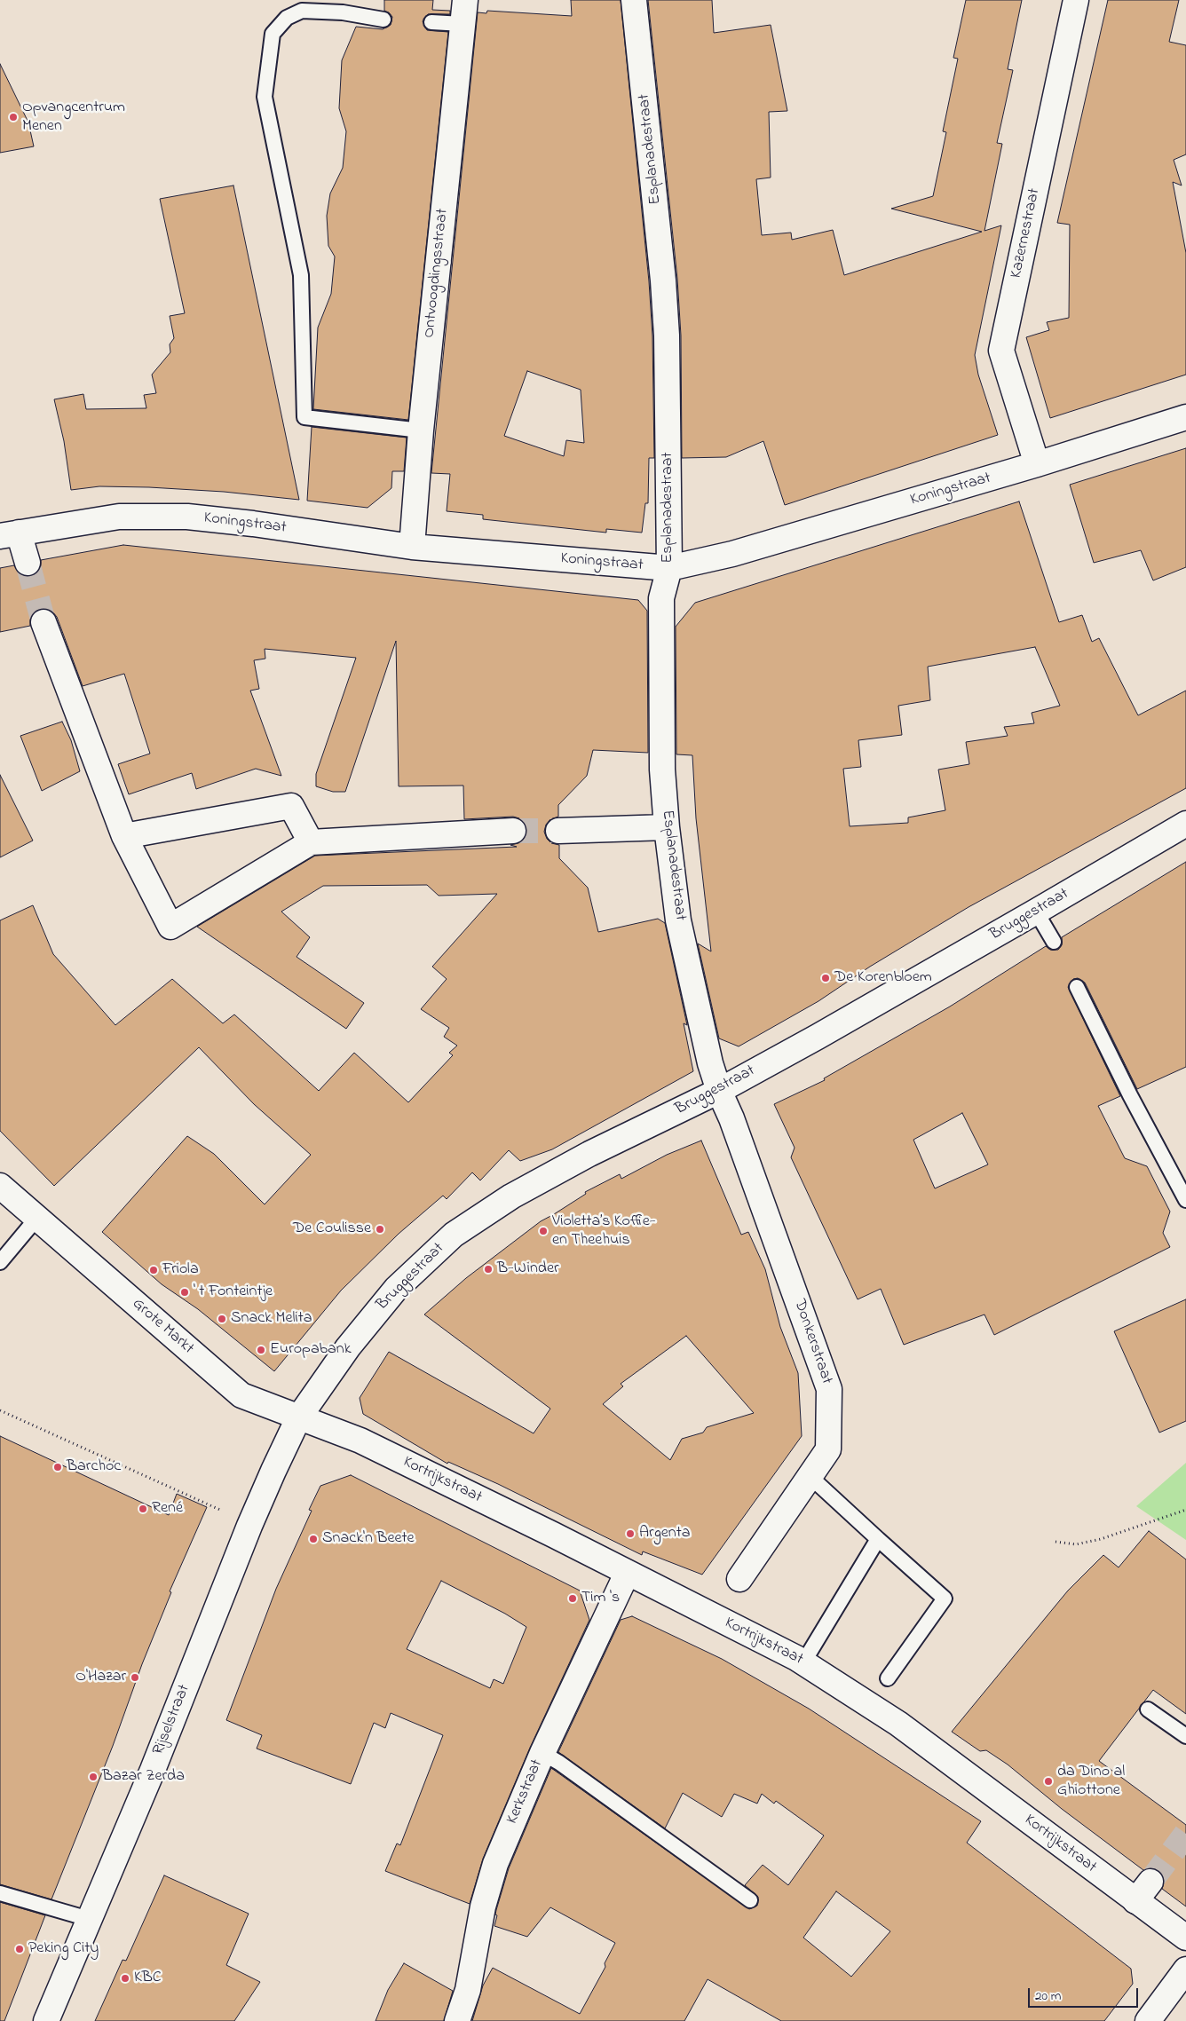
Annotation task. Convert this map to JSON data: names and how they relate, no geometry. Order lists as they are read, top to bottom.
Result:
{
  "streets": {
    "street": [
      "Esplanadestraat",
      "Kazernestraat",
      "Ontvoogdingsstraat",
      "Koningstraat",
      "Bruggestraat",
      "Grote Markt",
      "Donkerstraat",
      "Kortrijkstraat",
      "Rijselstraat",
      "Kerkstraat"
    ]
  },
  "crossings": [
    ["Esplanadestraat", "Koningstraat"],
    ["Esplanadestraat", "Bruggestraat"],
    ["Esplanadestraat", "Donkerstraat"],
    ["Kazernestraat", "Koningstraat"],
    ["Ontvoogdingsstraat", "Koningstraat"],
    ["Bruggestraat", "Grote Markt"],
    ["Bruggestraat", "Donkerstraat"],
    ["Bruggestraat", "Kortrijkstraat"],
    ["Bruggestraat", "Rijselstraat"],
    ["Grote Markt", "Kortrijkstraat"],
    ["Grote Markt", "Rijselstraat"],
    ["Kortrijkstraat", "Rijselstraat"],
    ["Kortrijkstraat", "Kerkstraat"]
  ],
  "places": [
    "Opvangcentrum Menen",
    "De Korenbloem",
    "De Coulisse",
    "Violetta’s Koffie- en Theehuis",
    "B-Winder",
    "Friola",
    "' t Fonteintje",
    "Snack Melita",
    "Europabank",
    "Barchoc",
    "René",
    "Argenta",
    "Snack'n Beete",
    "Tim 's",
    "O'Hazar",
    "Bazar Zerda",
    "da Dino al Ghiottone",
    "Peking City",
    "KBC"
  ],
  "scale_bar": "20 m"
}
